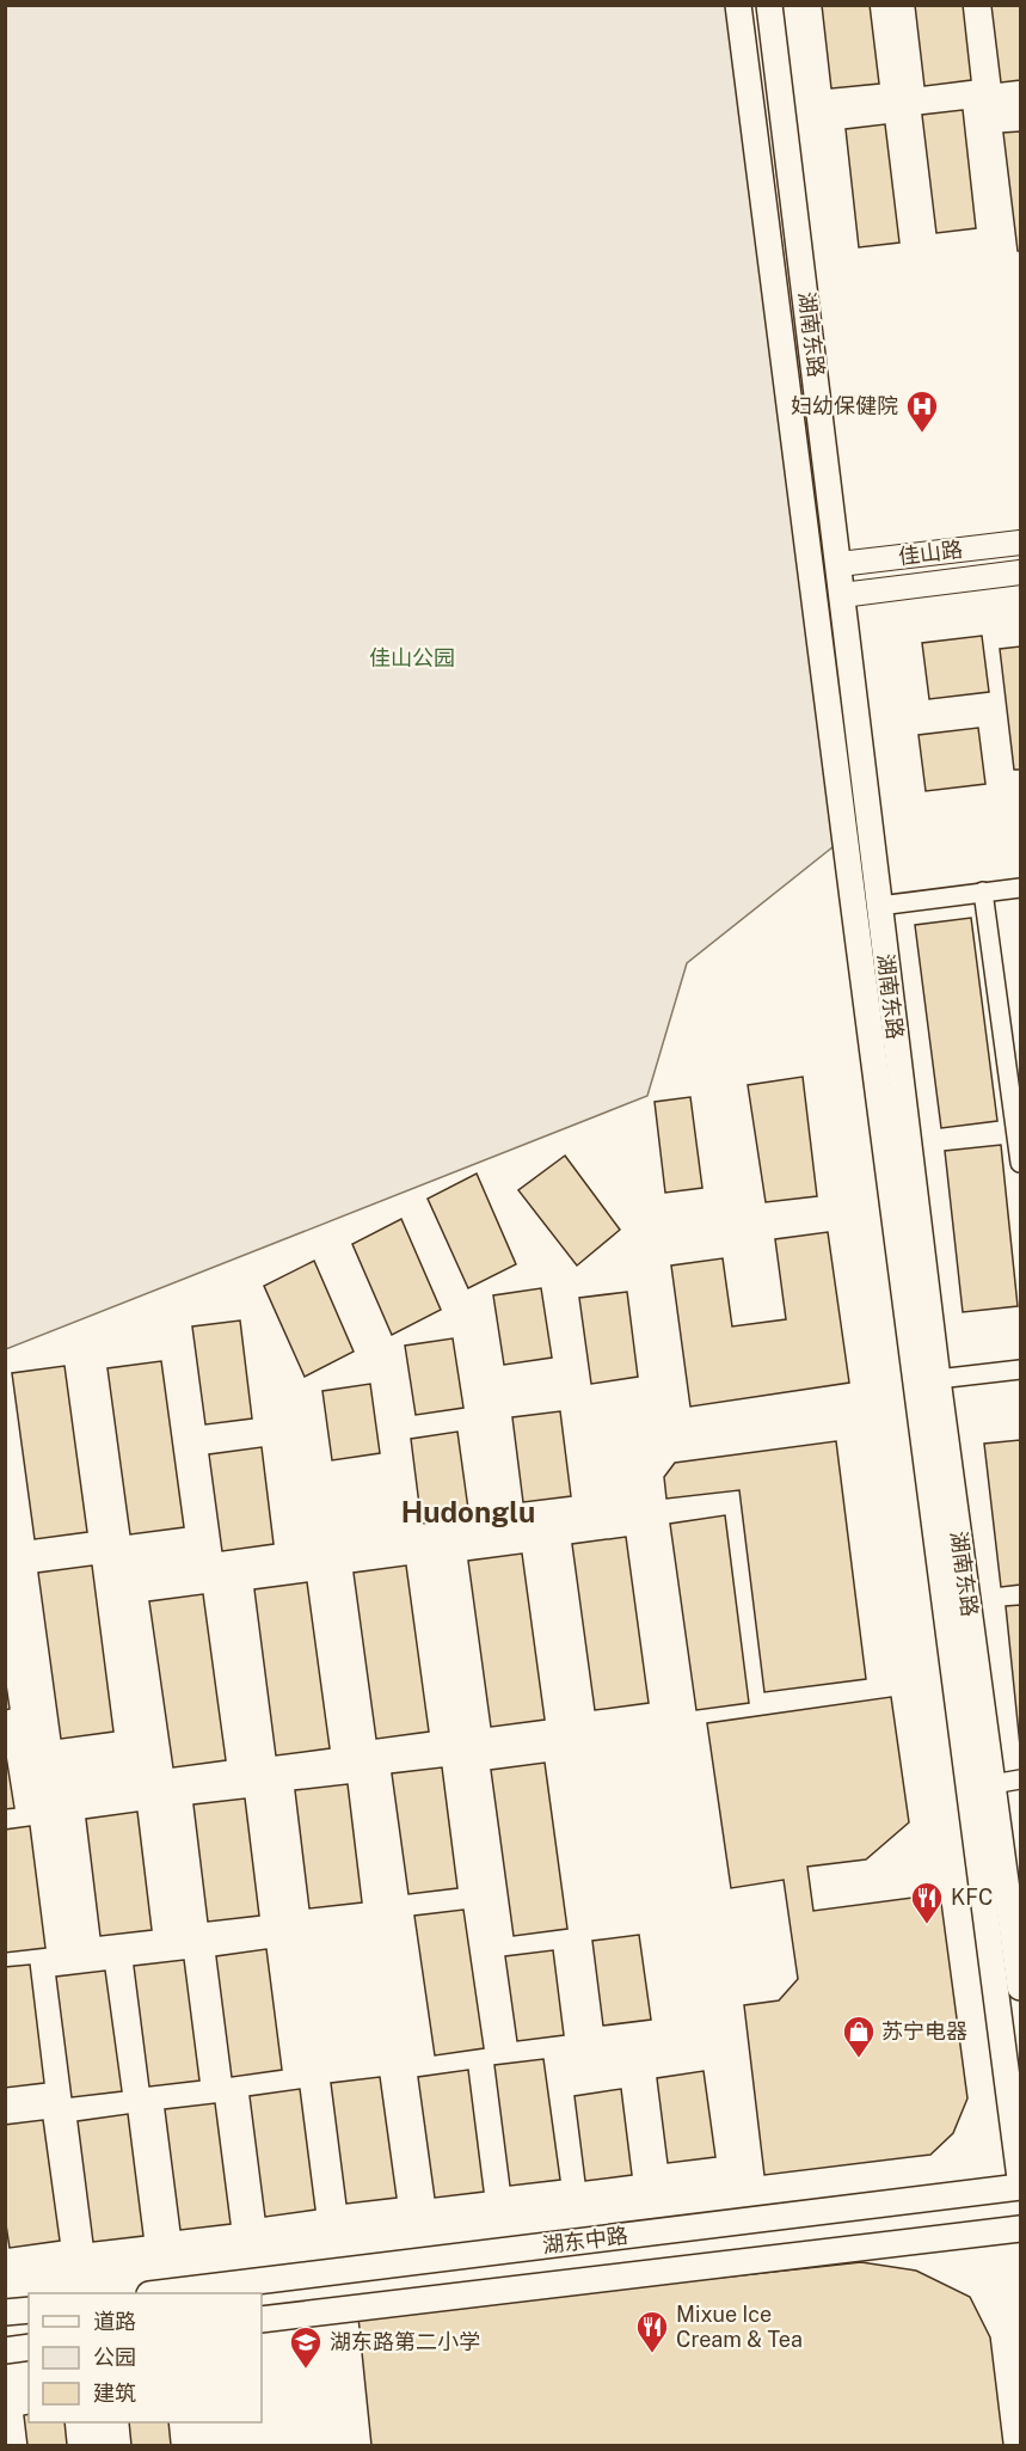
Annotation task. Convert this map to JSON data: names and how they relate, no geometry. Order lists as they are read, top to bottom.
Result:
{
  "streets": {
    "main road": ["湖南东路", "湖东中路"],
    "street": ["佳山路"]
  },
  "crossings": [
    ["湖南东路", "佳山路"]
  ],
  "districts": ["Hudonglu"],
  "parks": ["佳山公园"],
  "places": {
    "hospital": ["妇幼保健院"],
    "restaurant": ["KFC", "Mixue Ice Cream & Tea"],
    "shop": ["苏宁电器"],
    "school or university": ["湖东路第二小学"]
  },
  "legend": ["道路", "公园", "建筑"]
}
